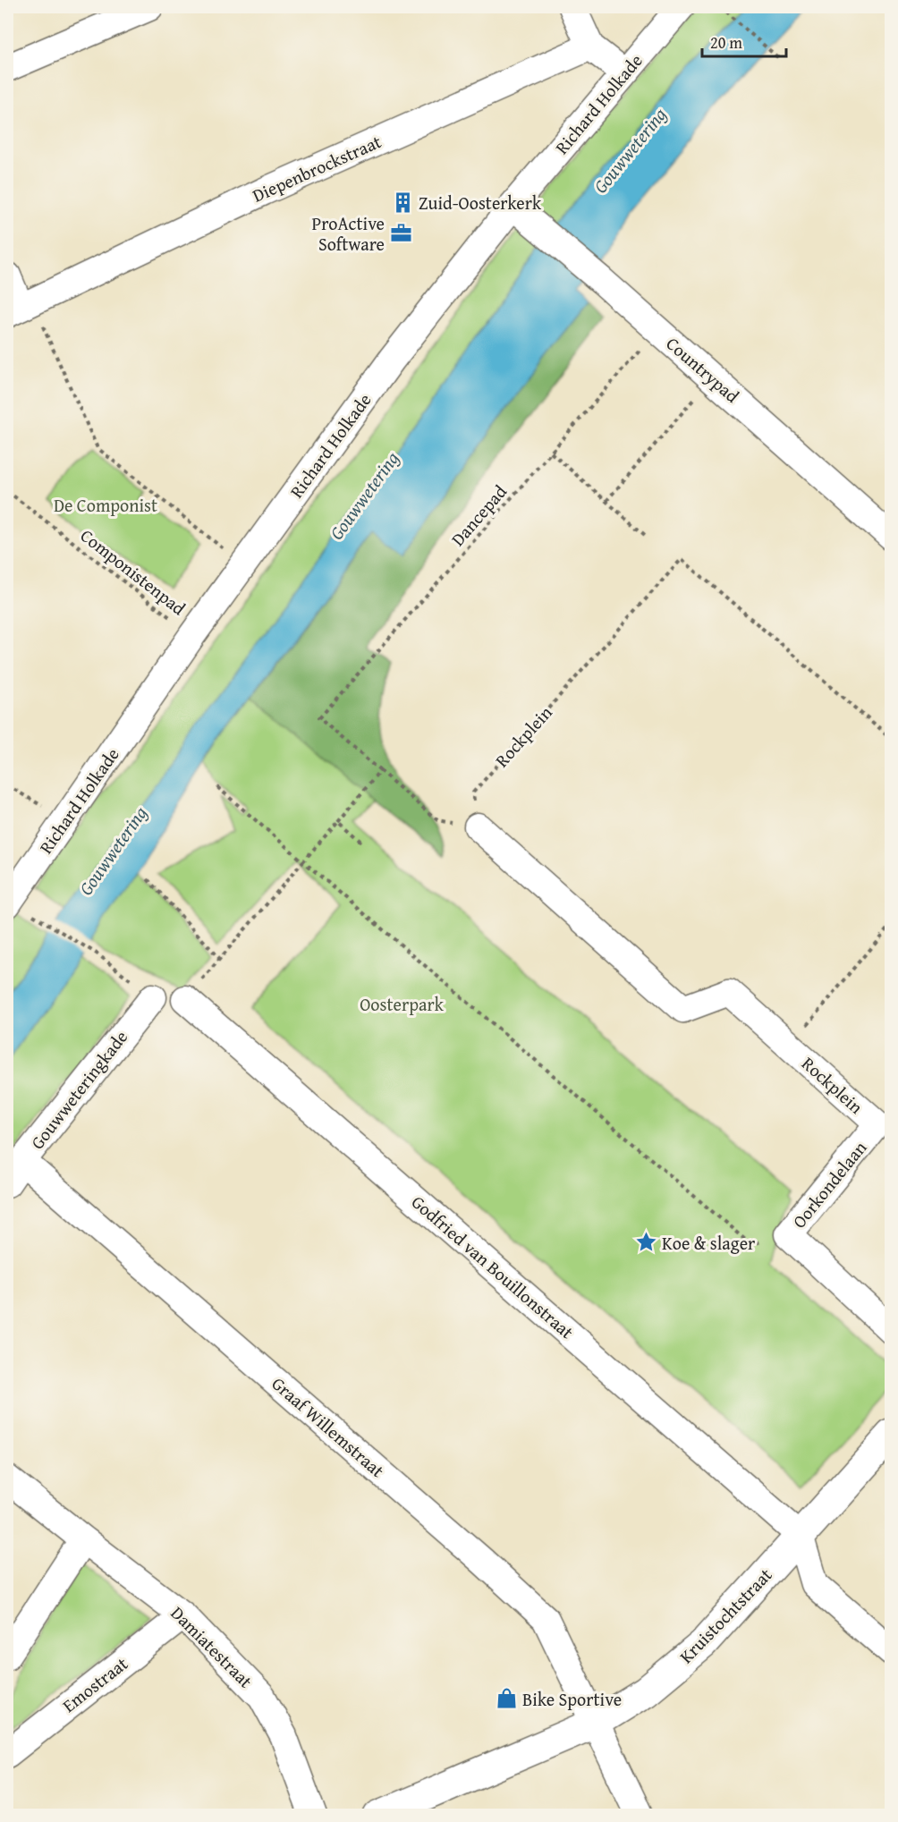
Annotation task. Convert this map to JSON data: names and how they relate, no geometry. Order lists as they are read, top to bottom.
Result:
{
  "streets": {
    "street": [
      "Richard Holkade",
      "Diepenbrockstraat",
      "Countrypad",
      "Rockplein",
      "Gouwweteringkade",
      "Oorkondelaan",
      "Godfried van Bouillonstraat",
      "Graaf Willemstraat",
      "Kruistochtstraat",
      "Damiatestraat",
      "Emostraat"
    ],
    "path": ["Dancepad", "Componistenpad"]
  },
  "crossings": [
    ["Richard Holkade", "Countrypad"],
    ["Richard Holkade", "Componistenpad"],
    ["Countrypad", "Dancepad"],
    ["Rockplein", "Oorkondelaan"],
    ["Gouwweteringkade", "Graaf Willemstraat"],
    ["Godfried van Bouillonstraat", "Kruistochtstraat"],
    ["Graaf Willemstraat", "Kruistochtstraat"],
    ["Damiatestraat", "Emostraat"]
  ],
  "water": ["Gouwwetering"],
  "parks": ["De Componist", "Oosterpark"],
  "places": {
    "building": ["Zuid-Oosterkerk"],
    "office": ["ProActive Software"],
    "place": ["Koe & slager"],
    "shop": ["Bike Sportive"]
  },
  "scale_bar": "20 m"
}
